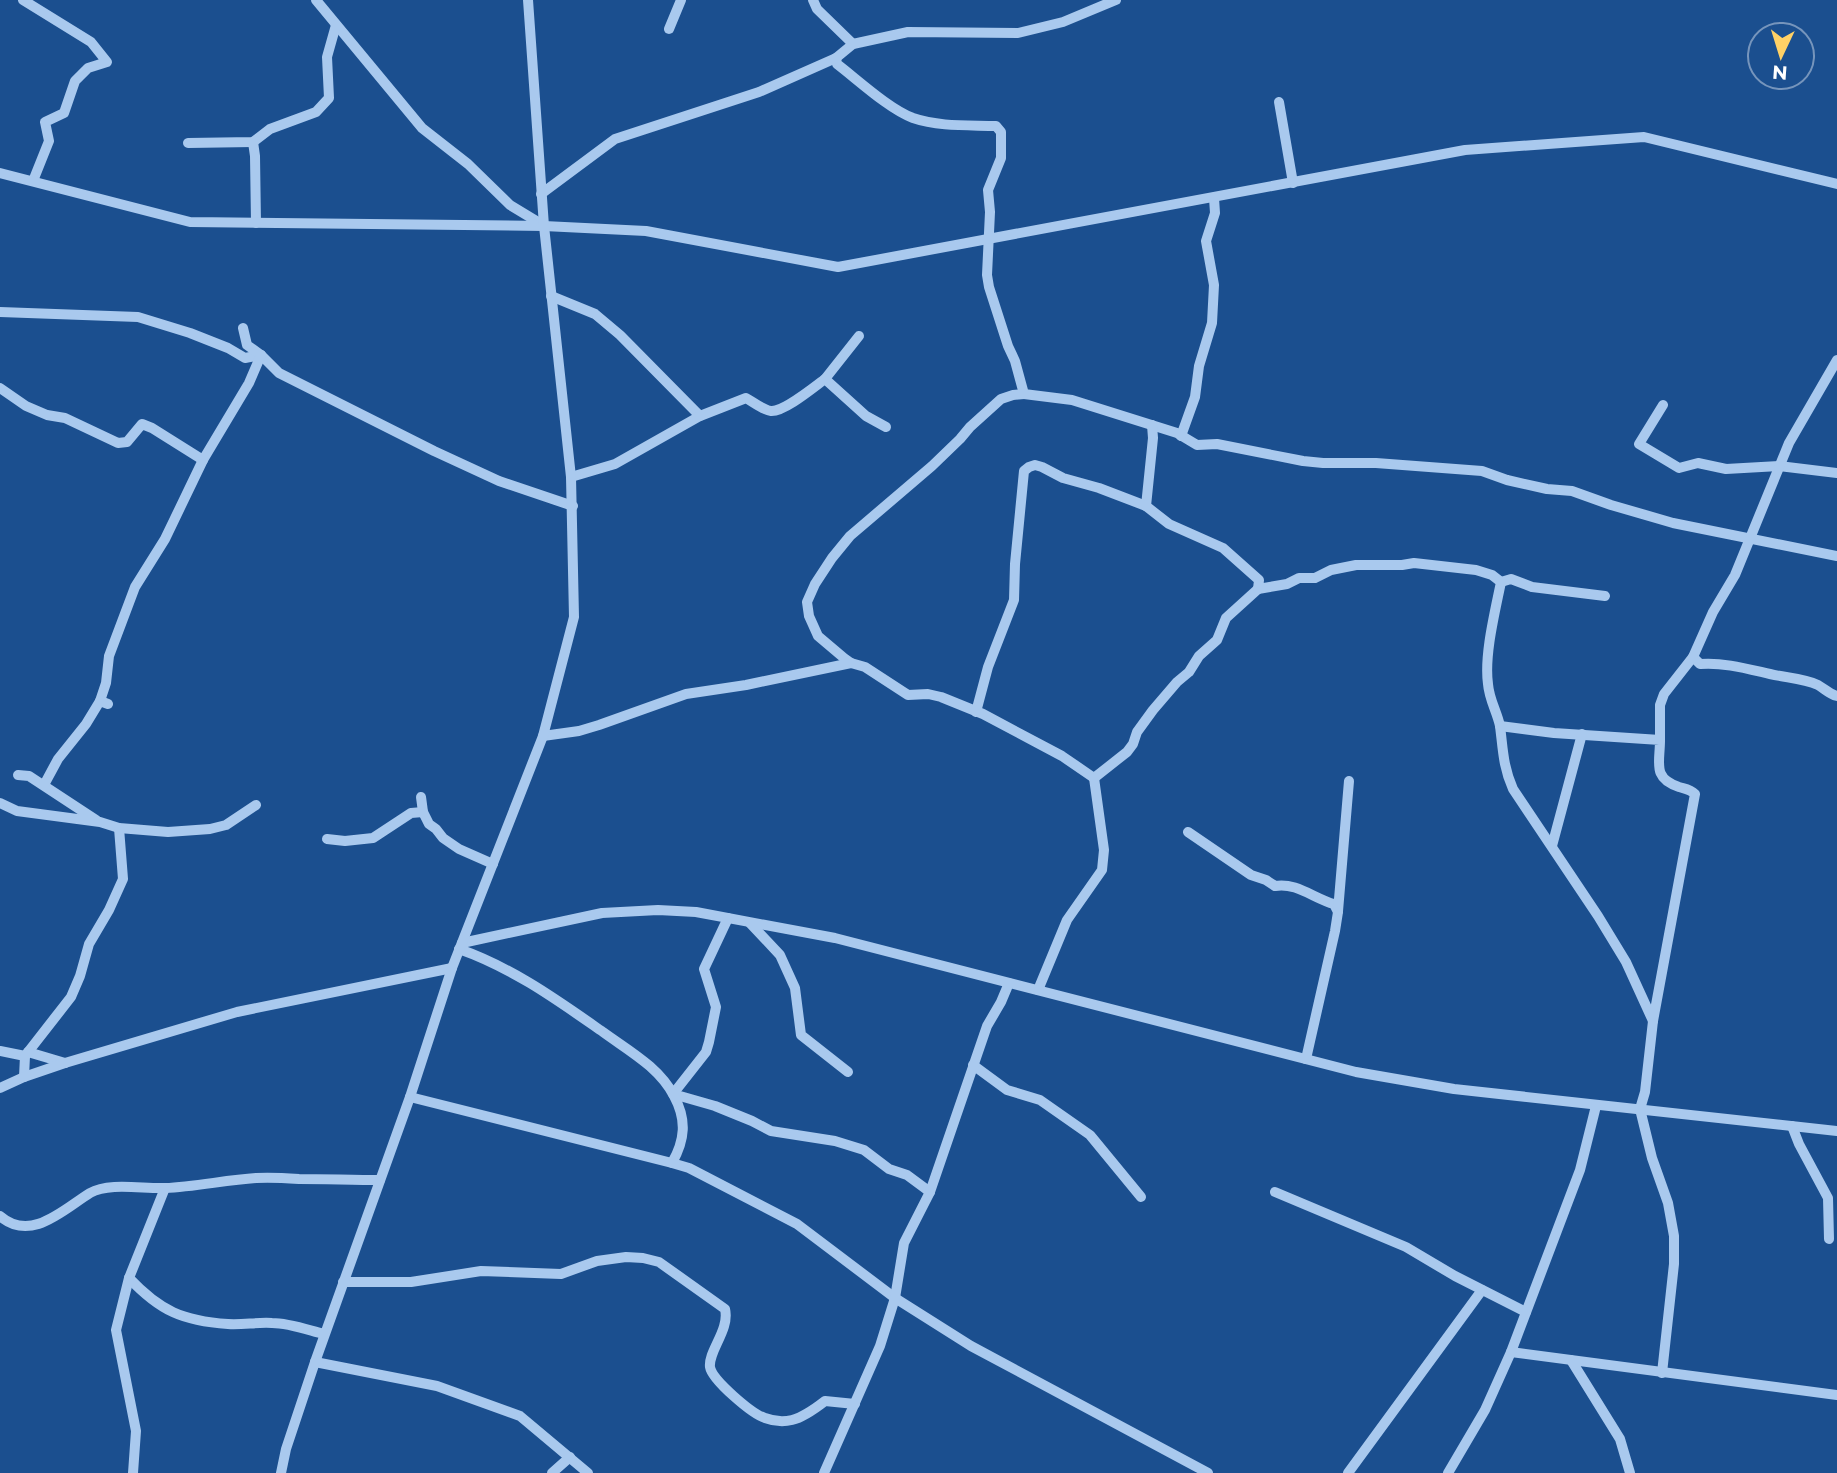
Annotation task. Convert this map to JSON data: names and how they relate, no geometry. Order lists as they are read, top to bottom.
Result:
{
  "north": "bottom"
}
